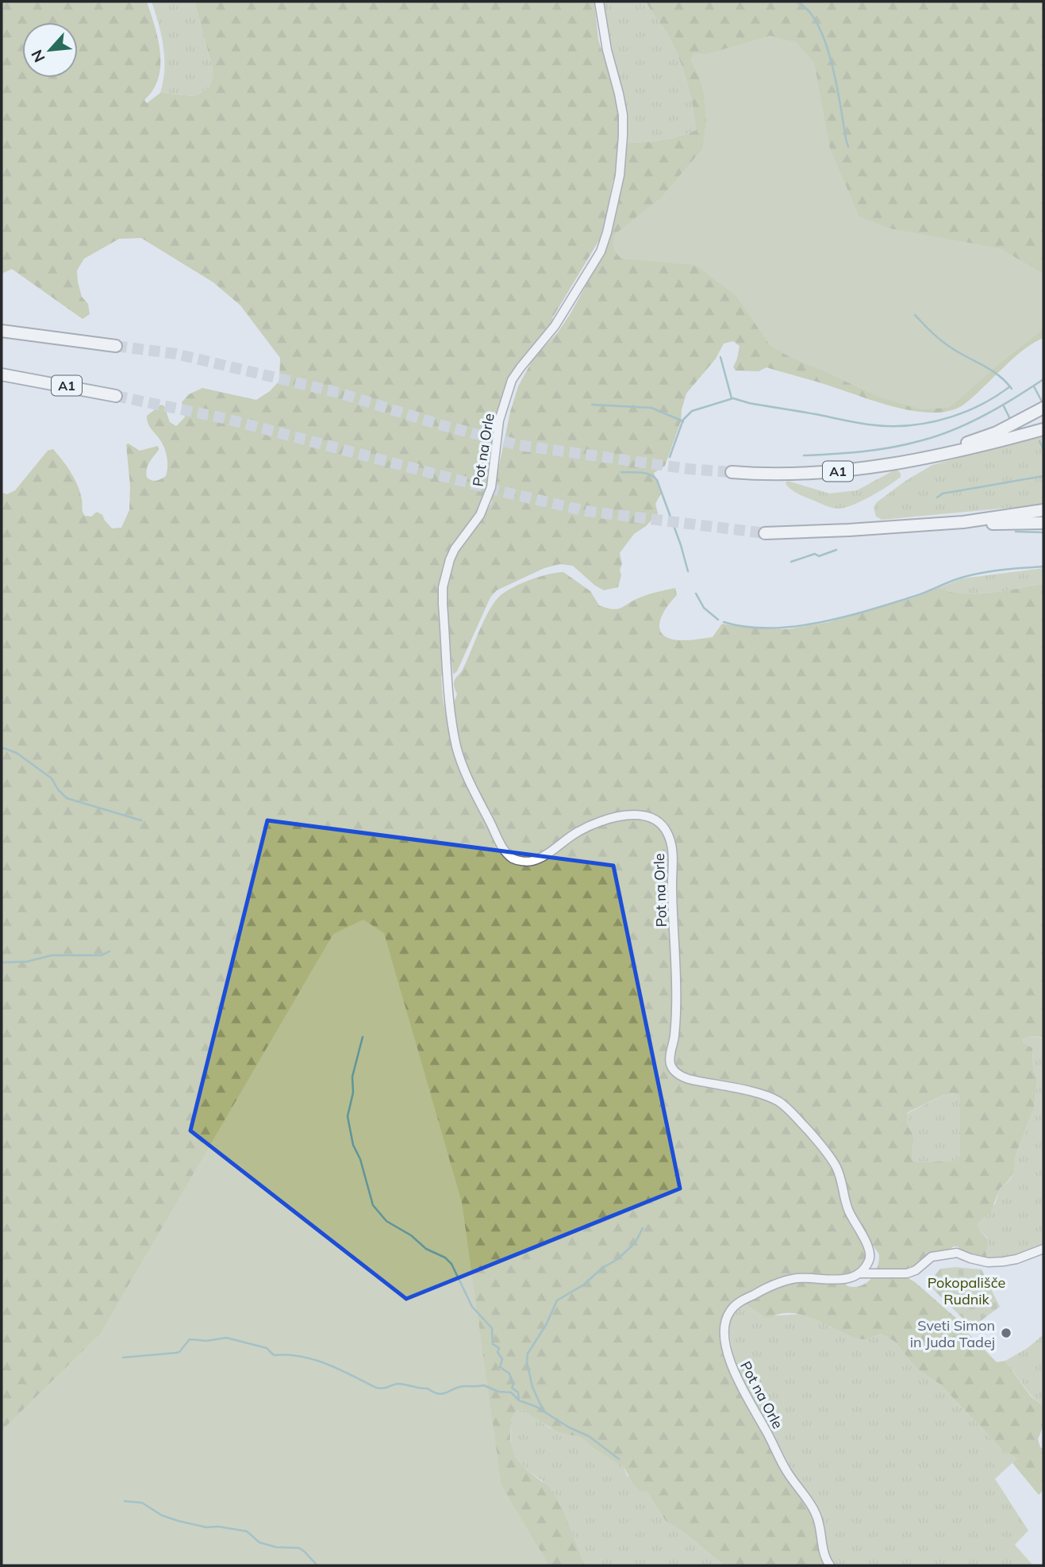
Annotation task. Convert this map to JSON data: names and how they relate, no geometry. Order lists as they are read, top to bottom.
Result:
{
  "streets": {
    "highway": ["A1"],
    "street": ["Pot na Orle"]
  },
  "parks": ["Pokopališče Rudnik"],
  "places": ["Sveti Simon in Juda Tadej"],
  "north": "bottom left"
}
